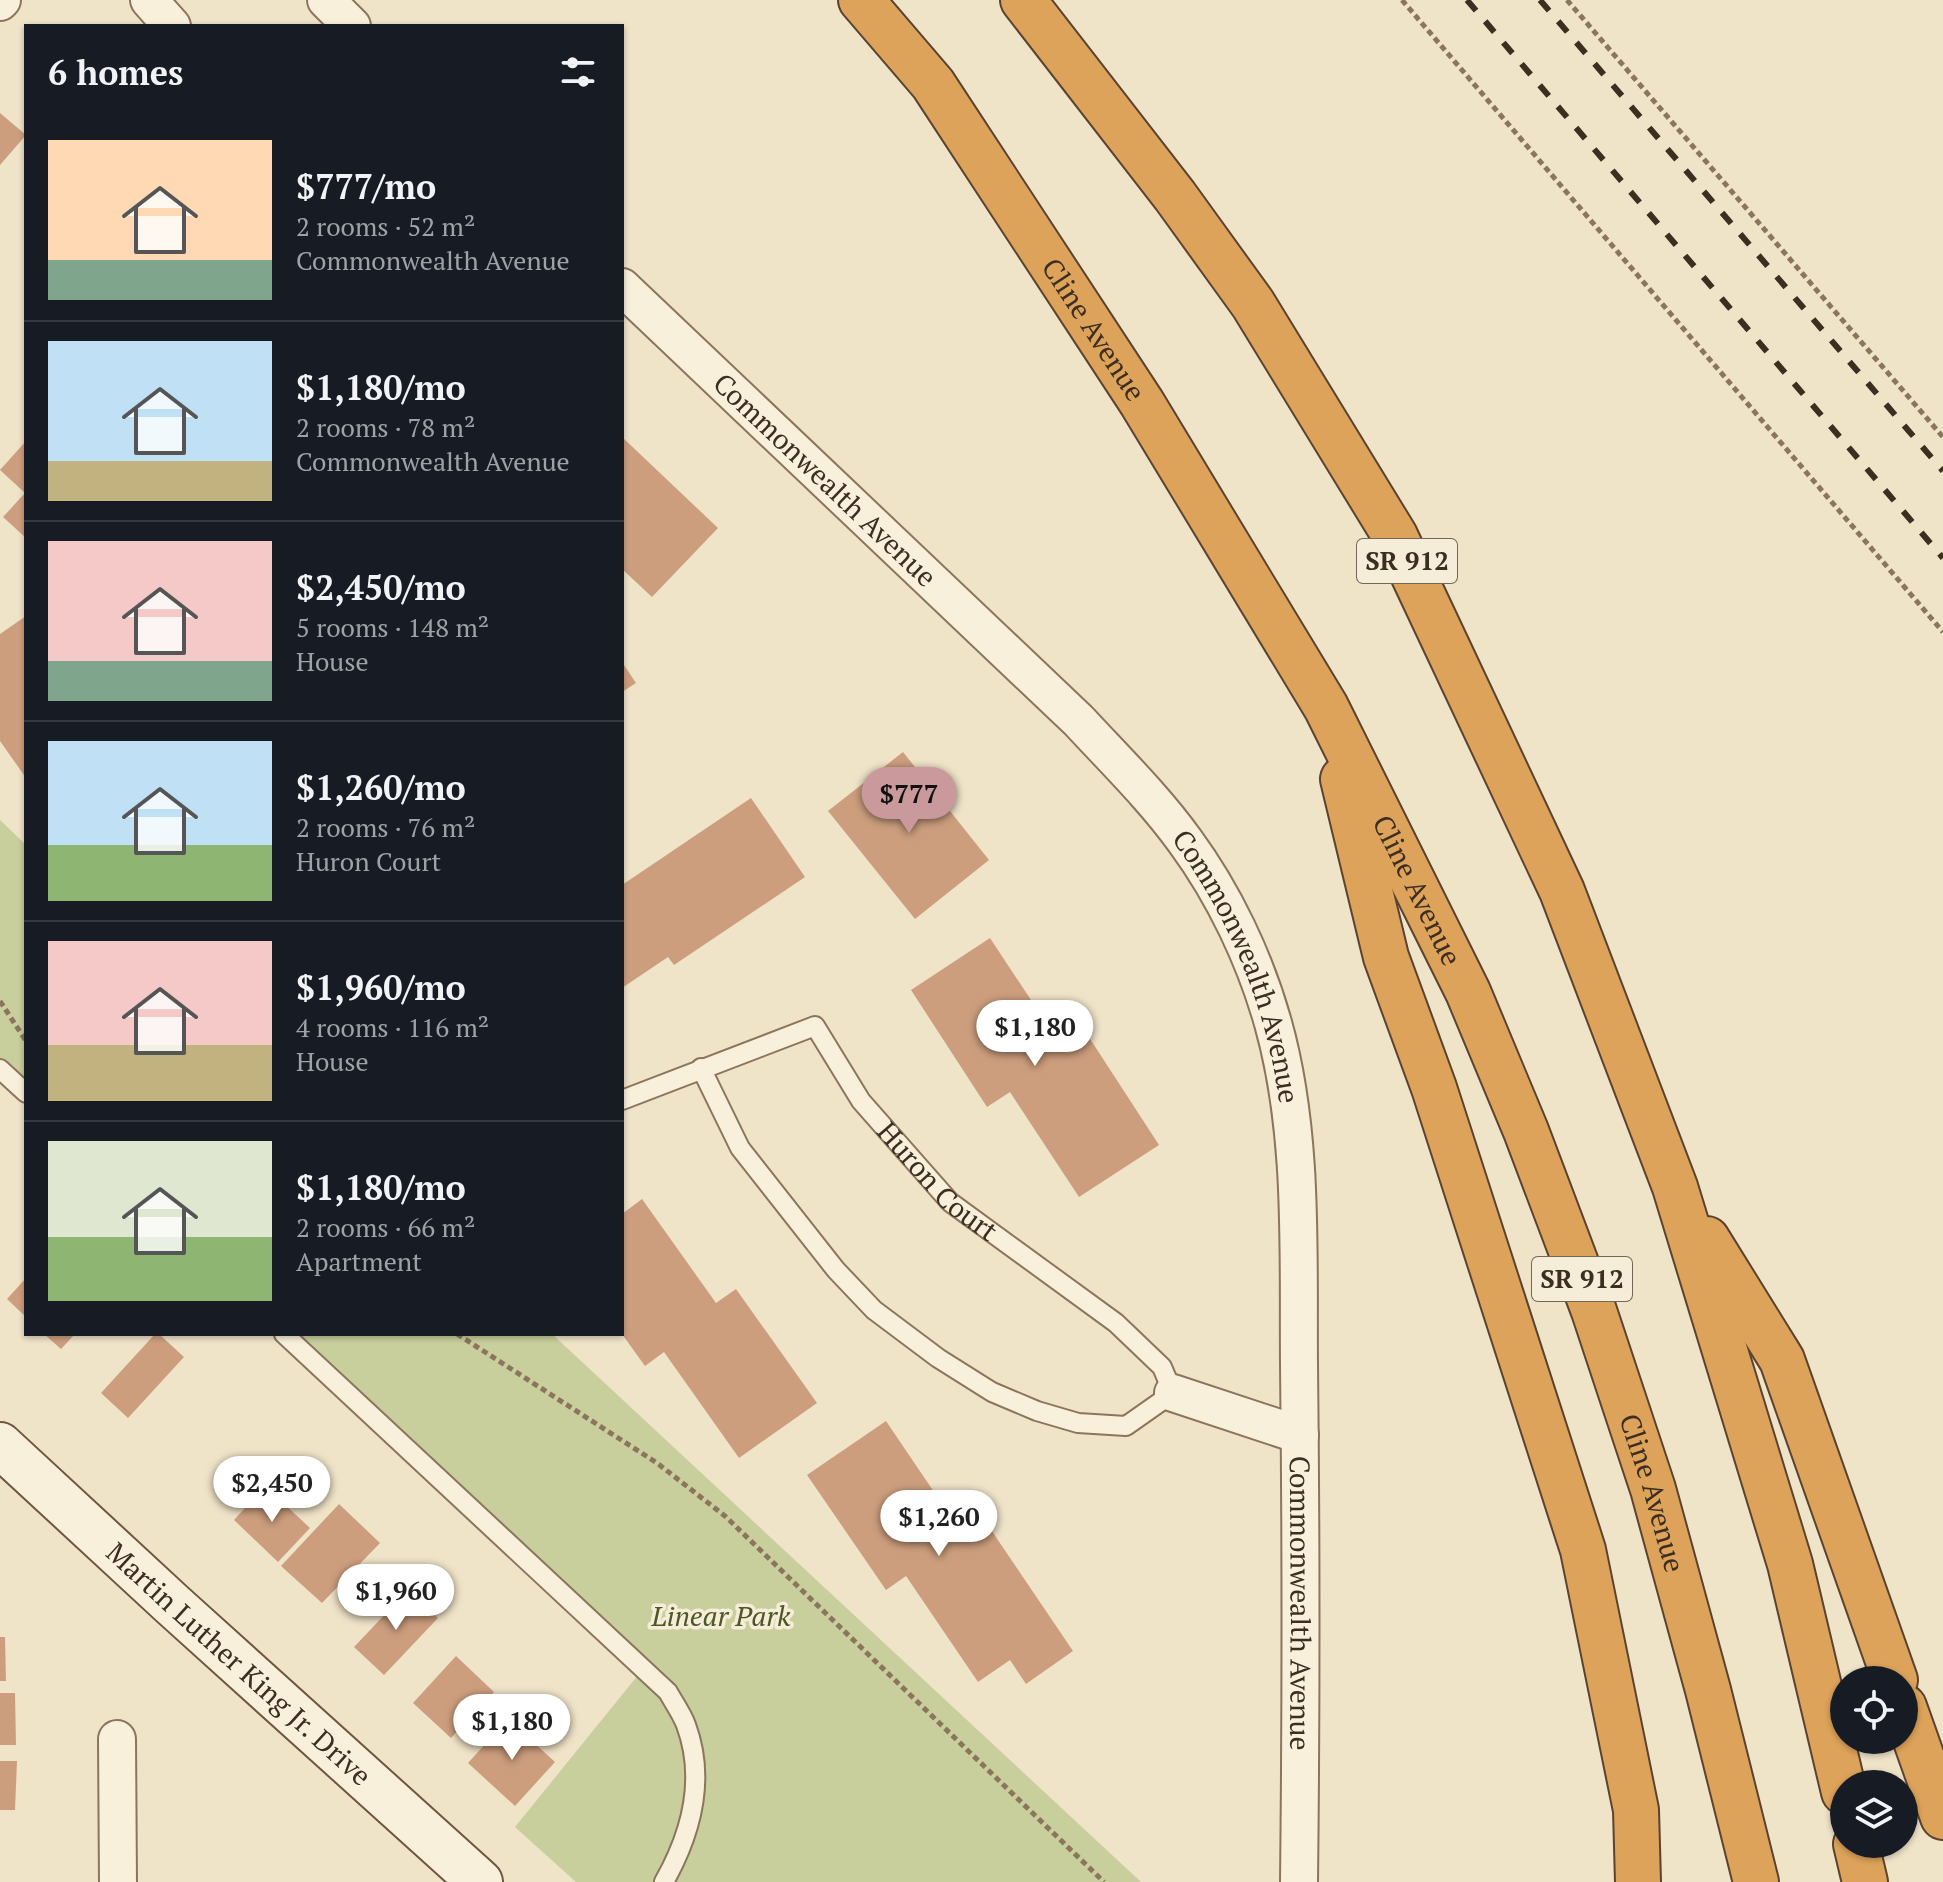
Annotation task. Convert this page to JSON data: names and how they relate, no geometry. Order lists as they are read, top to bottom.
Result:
{
  "streets": {
    "highway": ["Cline Avenue", "SR 912"],
    "main road": ["Martin Luther King Jr. Drive"],
    "street": ["Commonwealth Avenue"],
    "lane": ["Huron Court"]
  },
  "parks": ["Linear Park"],
  "page": {
    "heading": "6 homes",
    "list": [
      {
        "name": "$777/mo",
        "note": "2 rooms · 52 m² · Commonwealth Avenue"
      },
      {
        "name": "$1,180/mo",
        "note": "2 rooms · 78 m² · Commonwealth Avenue"
      },
      {
        "name": "$2,450/mo",
        "note": "5 rooms · 148 m² · House"
      },
      {
        "name": "$1,260/mo",
        "note": "2 rooms · 76 m² · Huron Court"
      },
      {
        "name": "$1,960/mo",
        "note": "4 rooms · 116 m² · House"
      },
      {
        "name": "$1,180/mo",
        "note": "2 rooms · 66 m² · Apartment"
      }
    ],
    "price": [
      "$777",
      "$1,180",
      "$2,450",
      "$1,260",
      "$1,960",
      "$1,180"
    ]
  }
}
